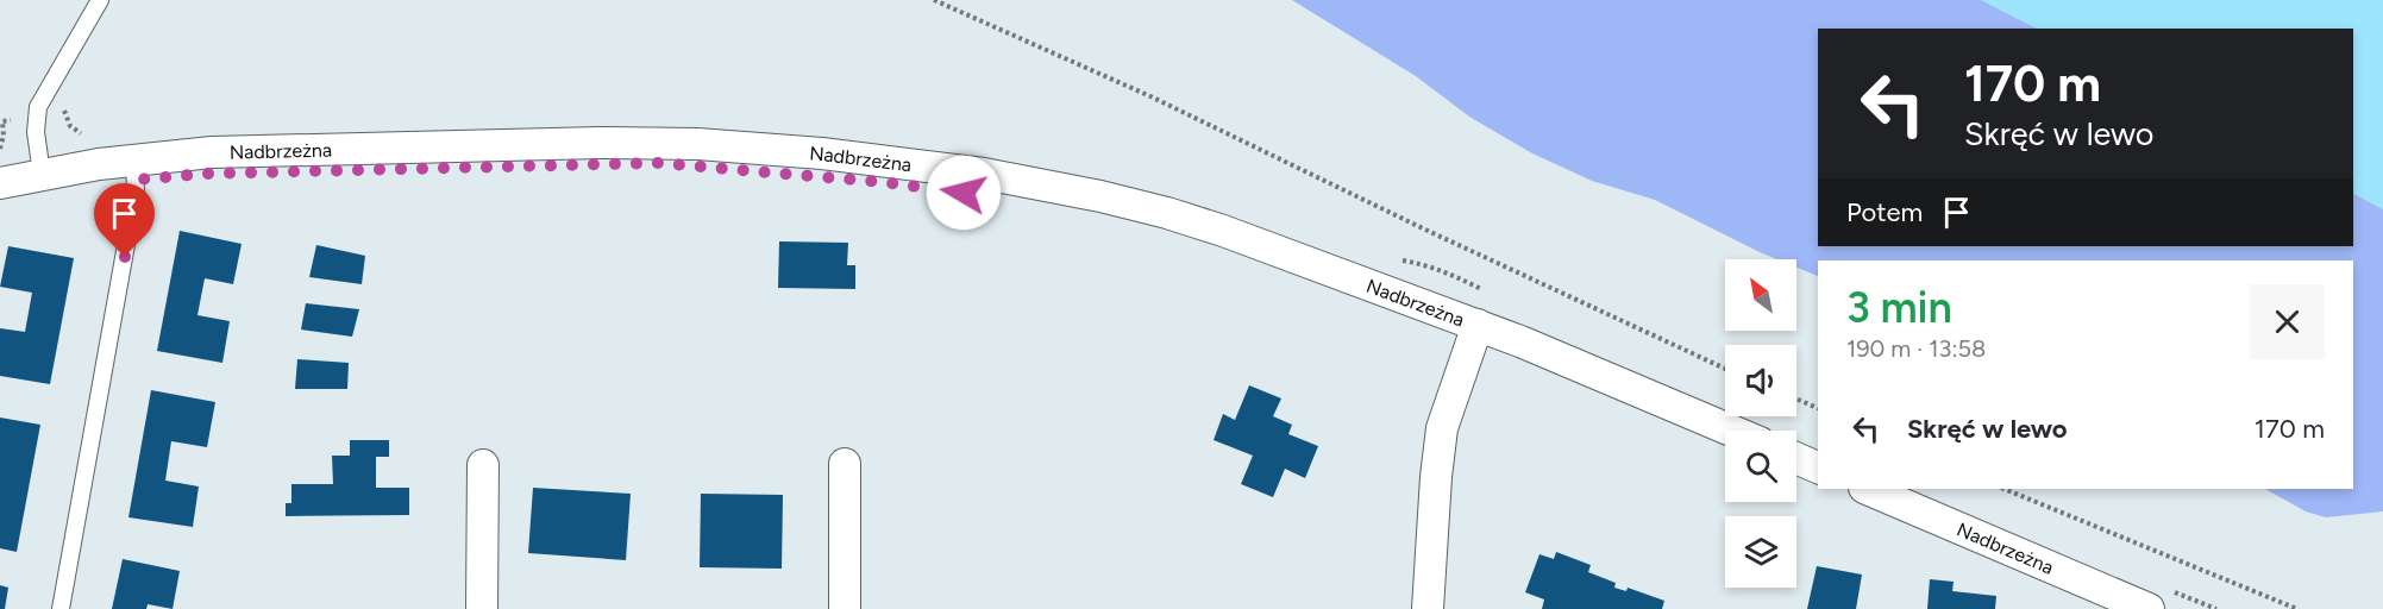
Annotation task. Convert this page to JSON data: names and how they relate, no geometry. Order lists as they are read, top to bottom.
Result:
{
  "streets": {
    "street": ["Nadbrzeżna"]
  },
  "north": "top left",
  "page": {
    "turn": ["170 m", "Skręć w lewo"],
    "then": "Potem",
    "heading": ["3 min", "190 m · 13:58"],
    "list": [
      {
        "name": "Skręć w lewo",
        "value": "170 m"
      }
    ]
  }
}
